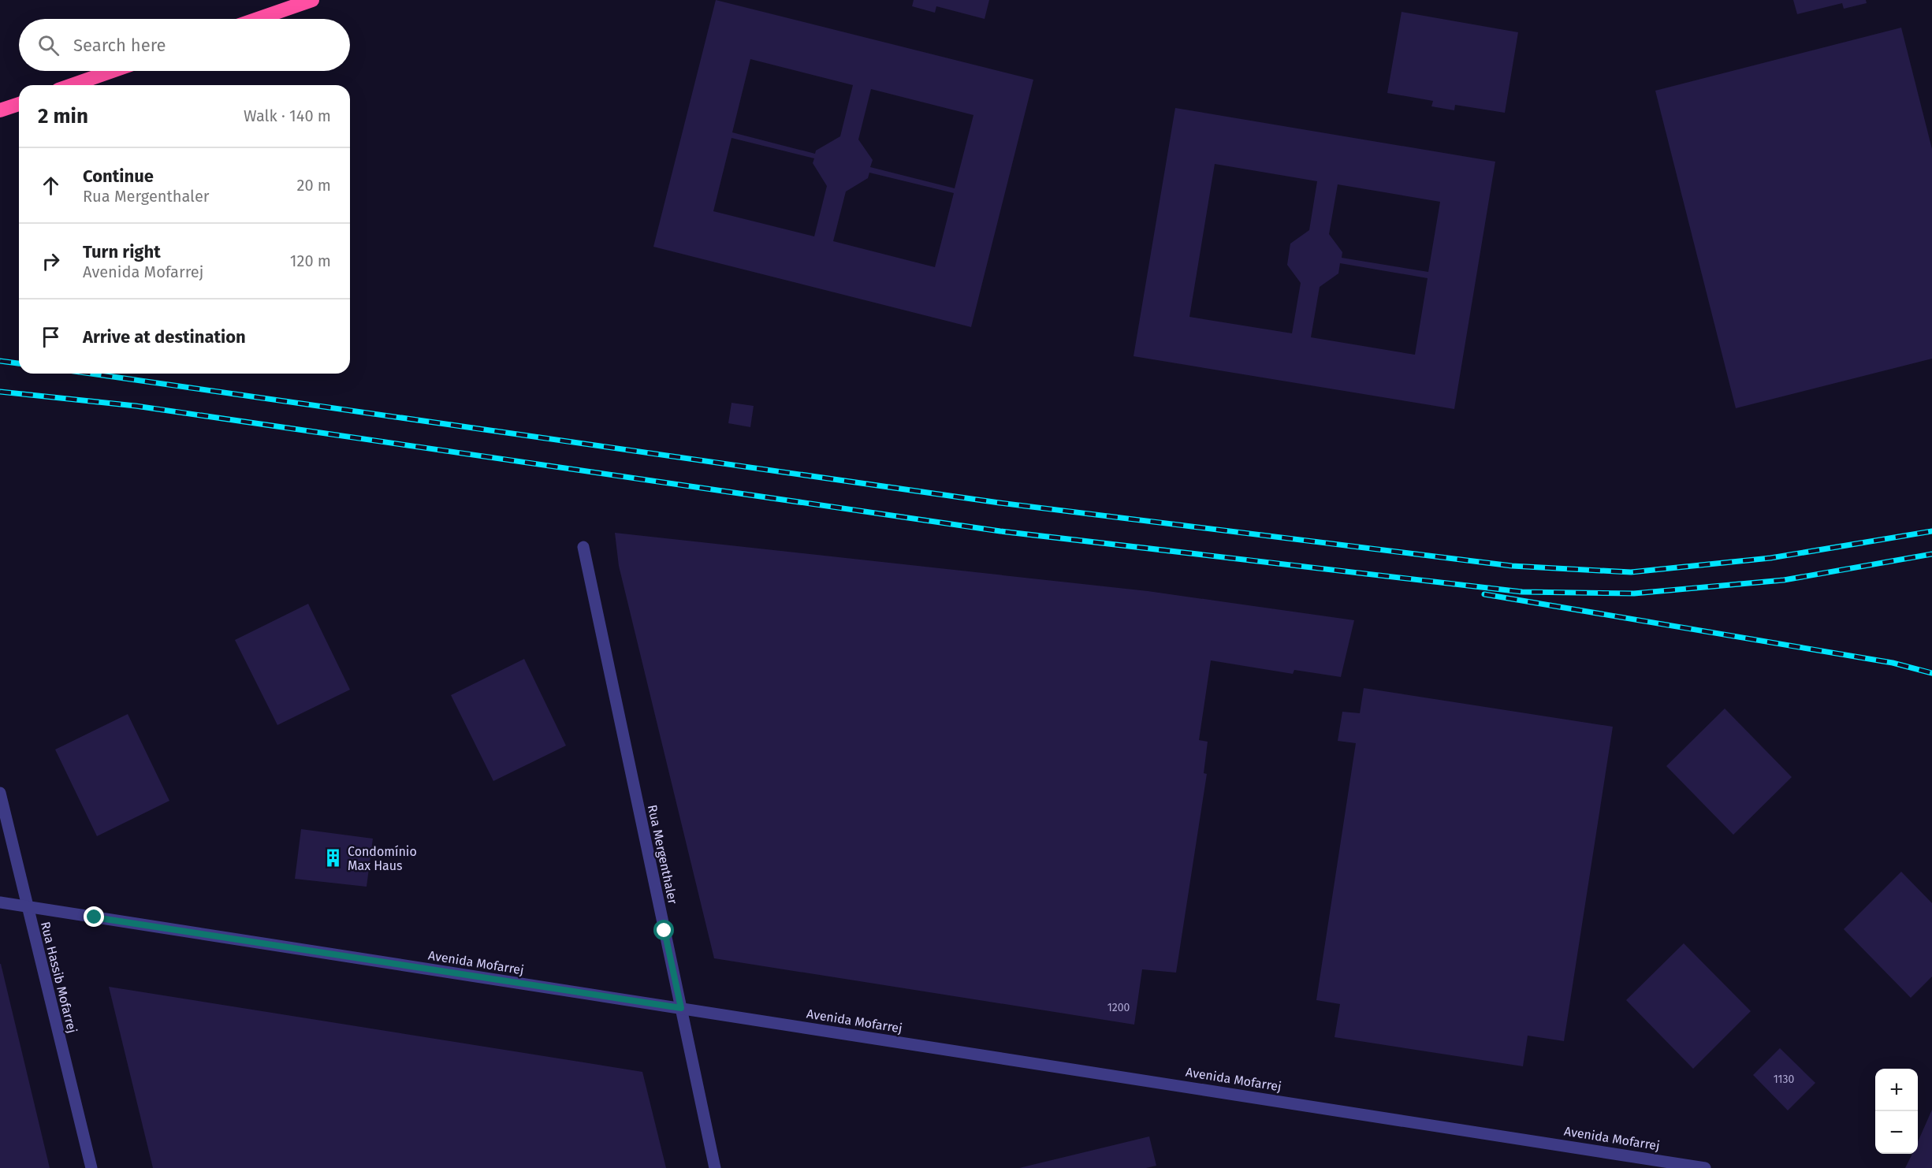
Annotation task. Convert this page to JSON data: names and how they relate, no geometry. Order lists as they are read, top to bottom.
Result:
{
  "streets": {
    "street": ["Rua Mergenthaler", "Avenida Mofarrej", "Rua Hassib Mofarrej"]
  },
  "crossings": [
    ["Rua Mergenthaler", "Avenida Mofarrej"],
    ["Avenida Mofarrej", "Rua Hassib Mofarrej"]
  ],
  "places": {
    "building": ["Condomínio Max Haus"]
  },
  "house_numbers": ["1200", "1130"],
  "page": {
    "search": "Search here",
    "heading": ["2 min", "Walk · 140 m"],
    "list": [
      ["Continue", "Rua Mergenthaler", "20 m"],
      ["Turn right", "Avenida Mofarrej", "120 m"],
      "Arrive at destination"
    ],
    "map_buttons": ["+", "−"]
  }
}
